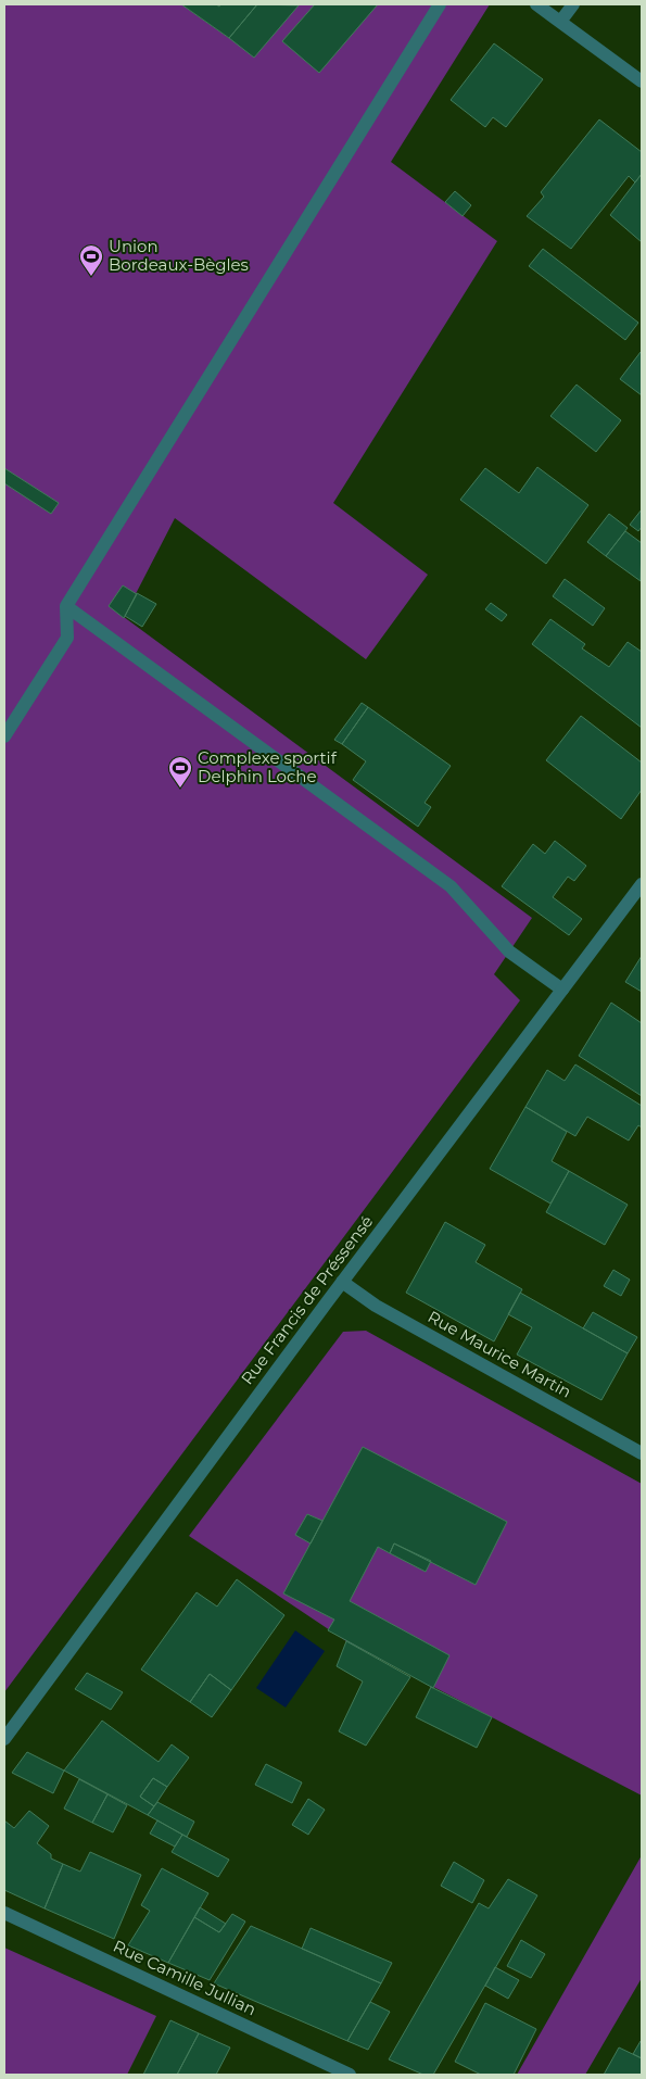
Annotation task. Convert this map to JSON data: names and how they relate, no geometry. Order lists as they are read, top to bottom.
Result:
{
  "streets": {
    "street": ["Rue Francis de Préssensé", "Rue Maurice Martin", "Rue Camille Jullian"]
  },
  "crossings": [
    ["Rue Francis de Préssensé", "Rue Maurice Martin"]
  ],
  "places": {
    "sports": ["Union Bordeaux-Bègles", "Complexe sportif Delphin Loche"]
  }
}
